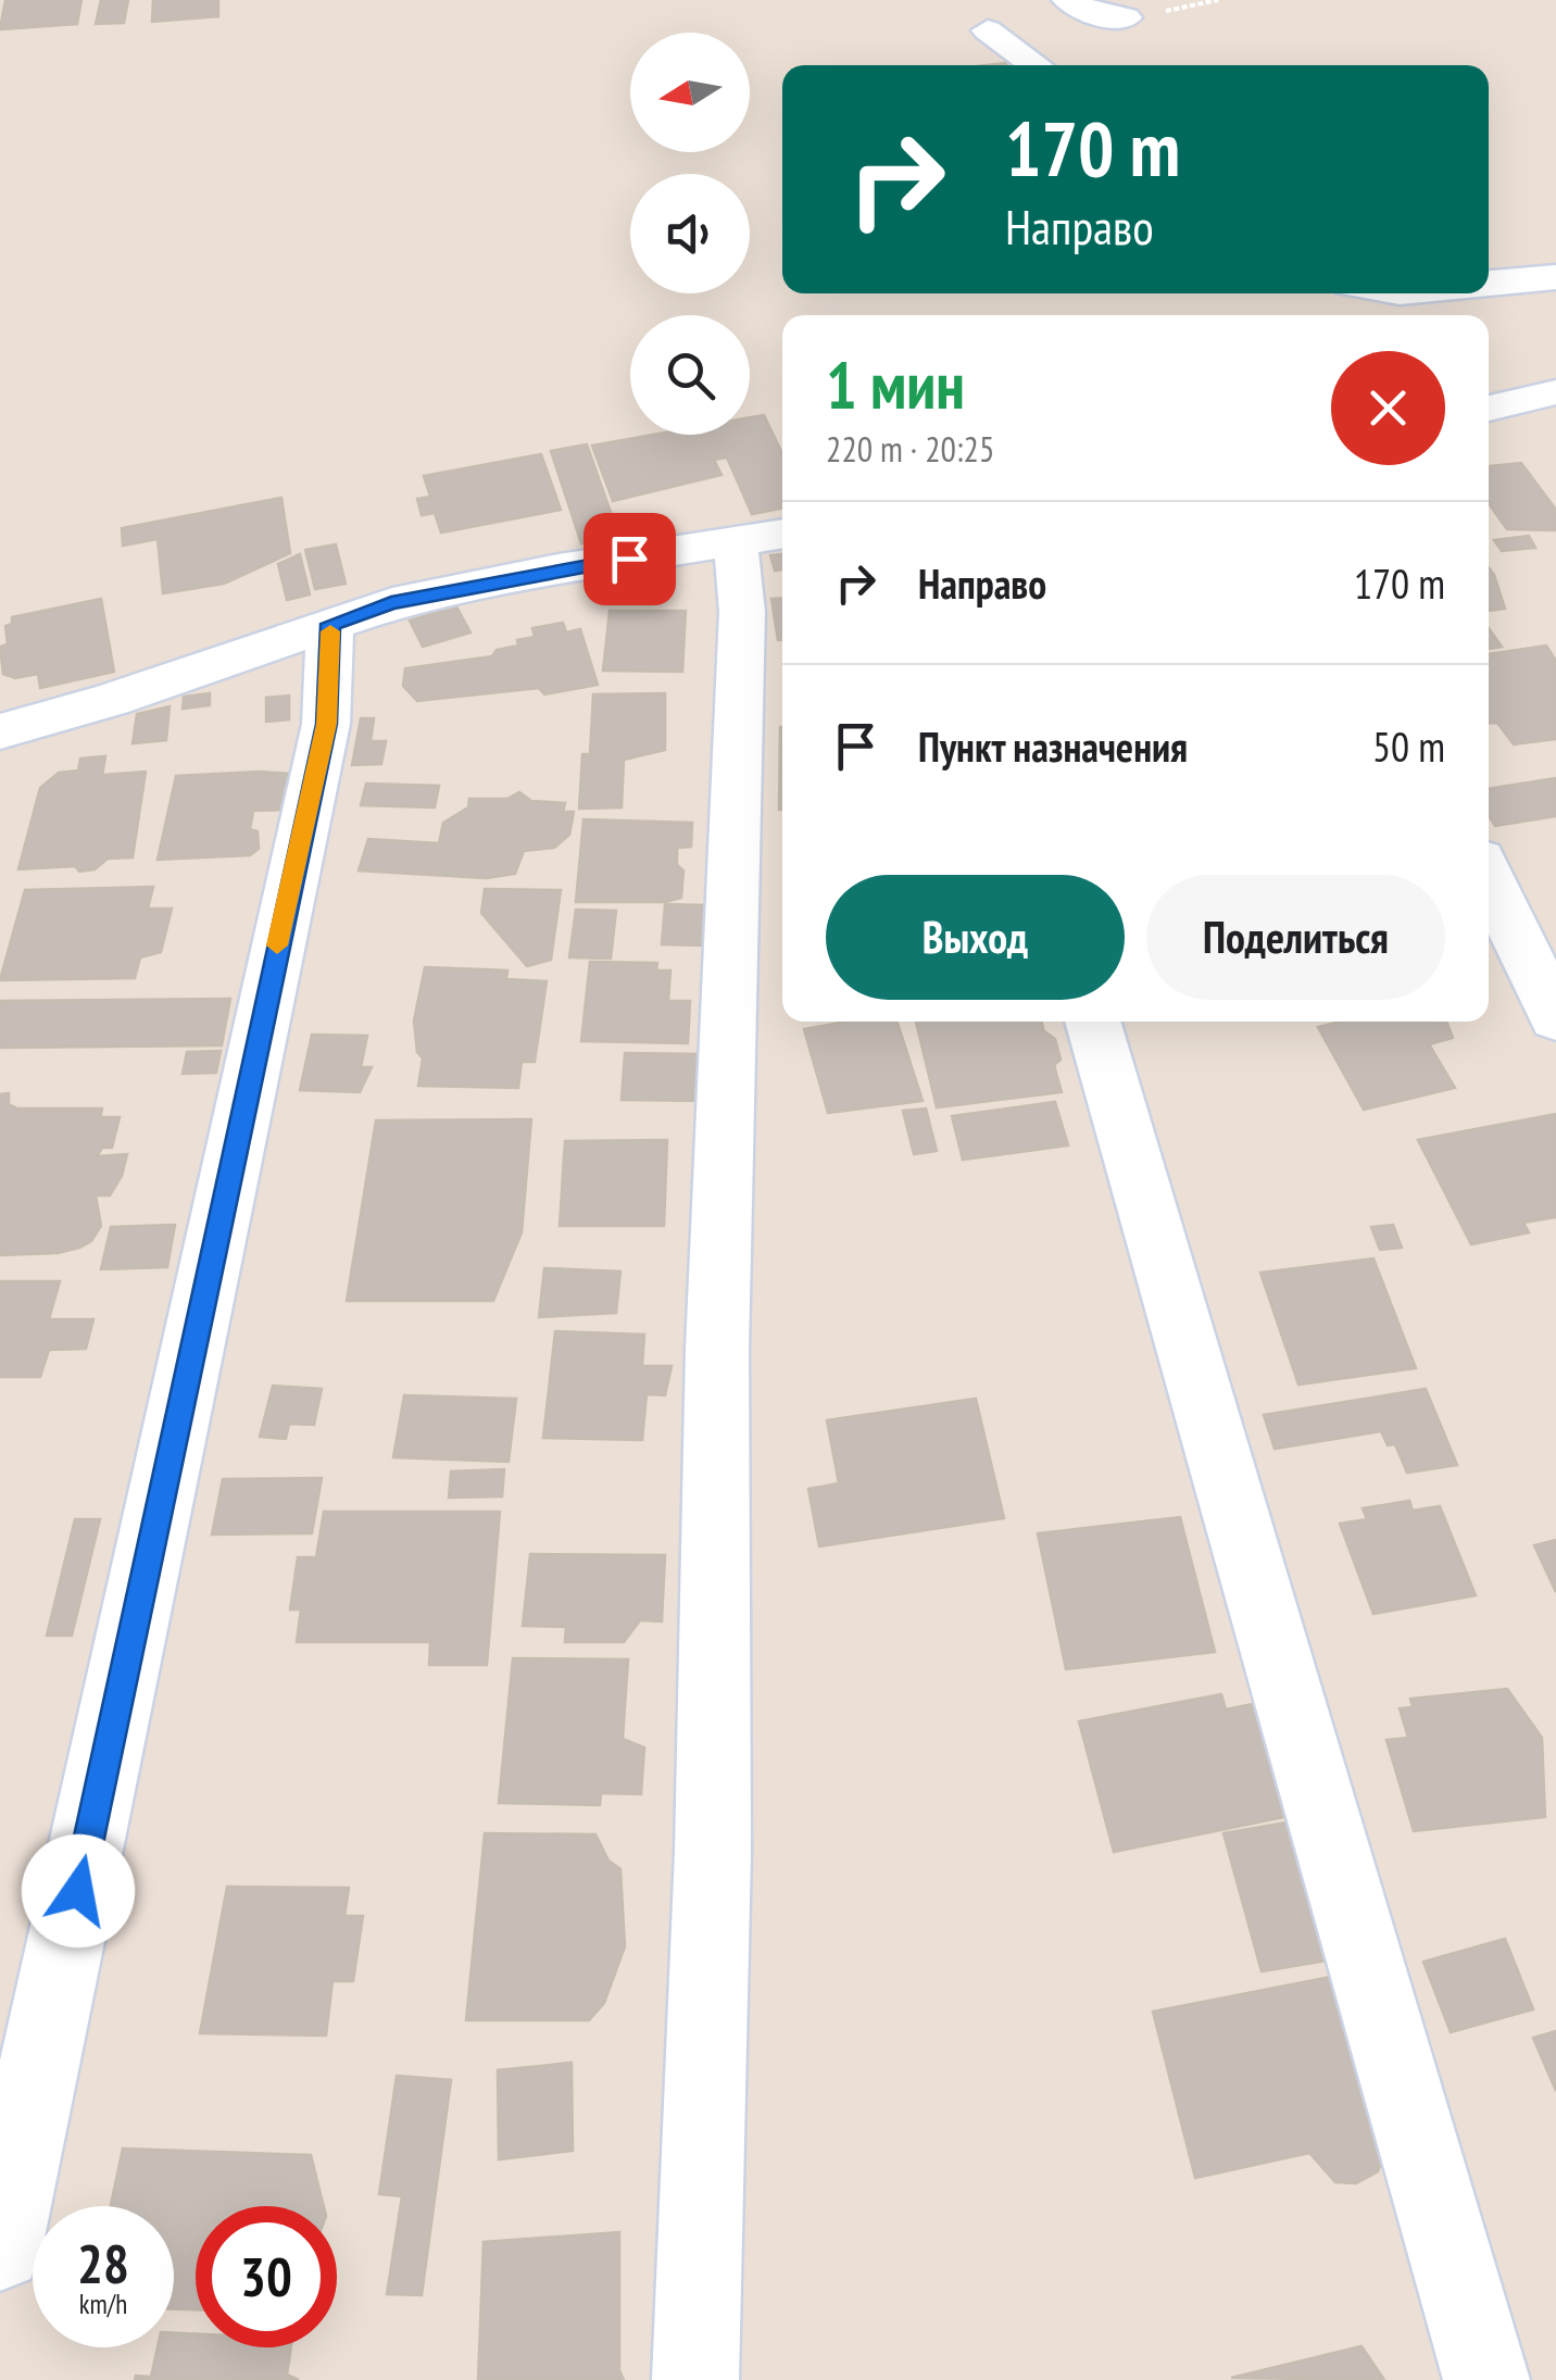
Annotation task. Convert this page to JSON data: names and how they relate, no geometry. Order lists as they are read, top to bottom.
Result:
{
  "north": "left",
  "page": {
    "turn": ["170 m", "Направо"],
    "heading": ["1 мин", "220 m · 20:25"],
    "list": [
      {
        "name": "Направо",
        "value": "170 m"
      },
      {
        "name": "Пункт назначения",
        "value": "50 m"
      }
    ],
    "buttons": ["Выход", "Поделиться"],
    "speed": "28 km/h",
    "limit": "30"
  }
}
